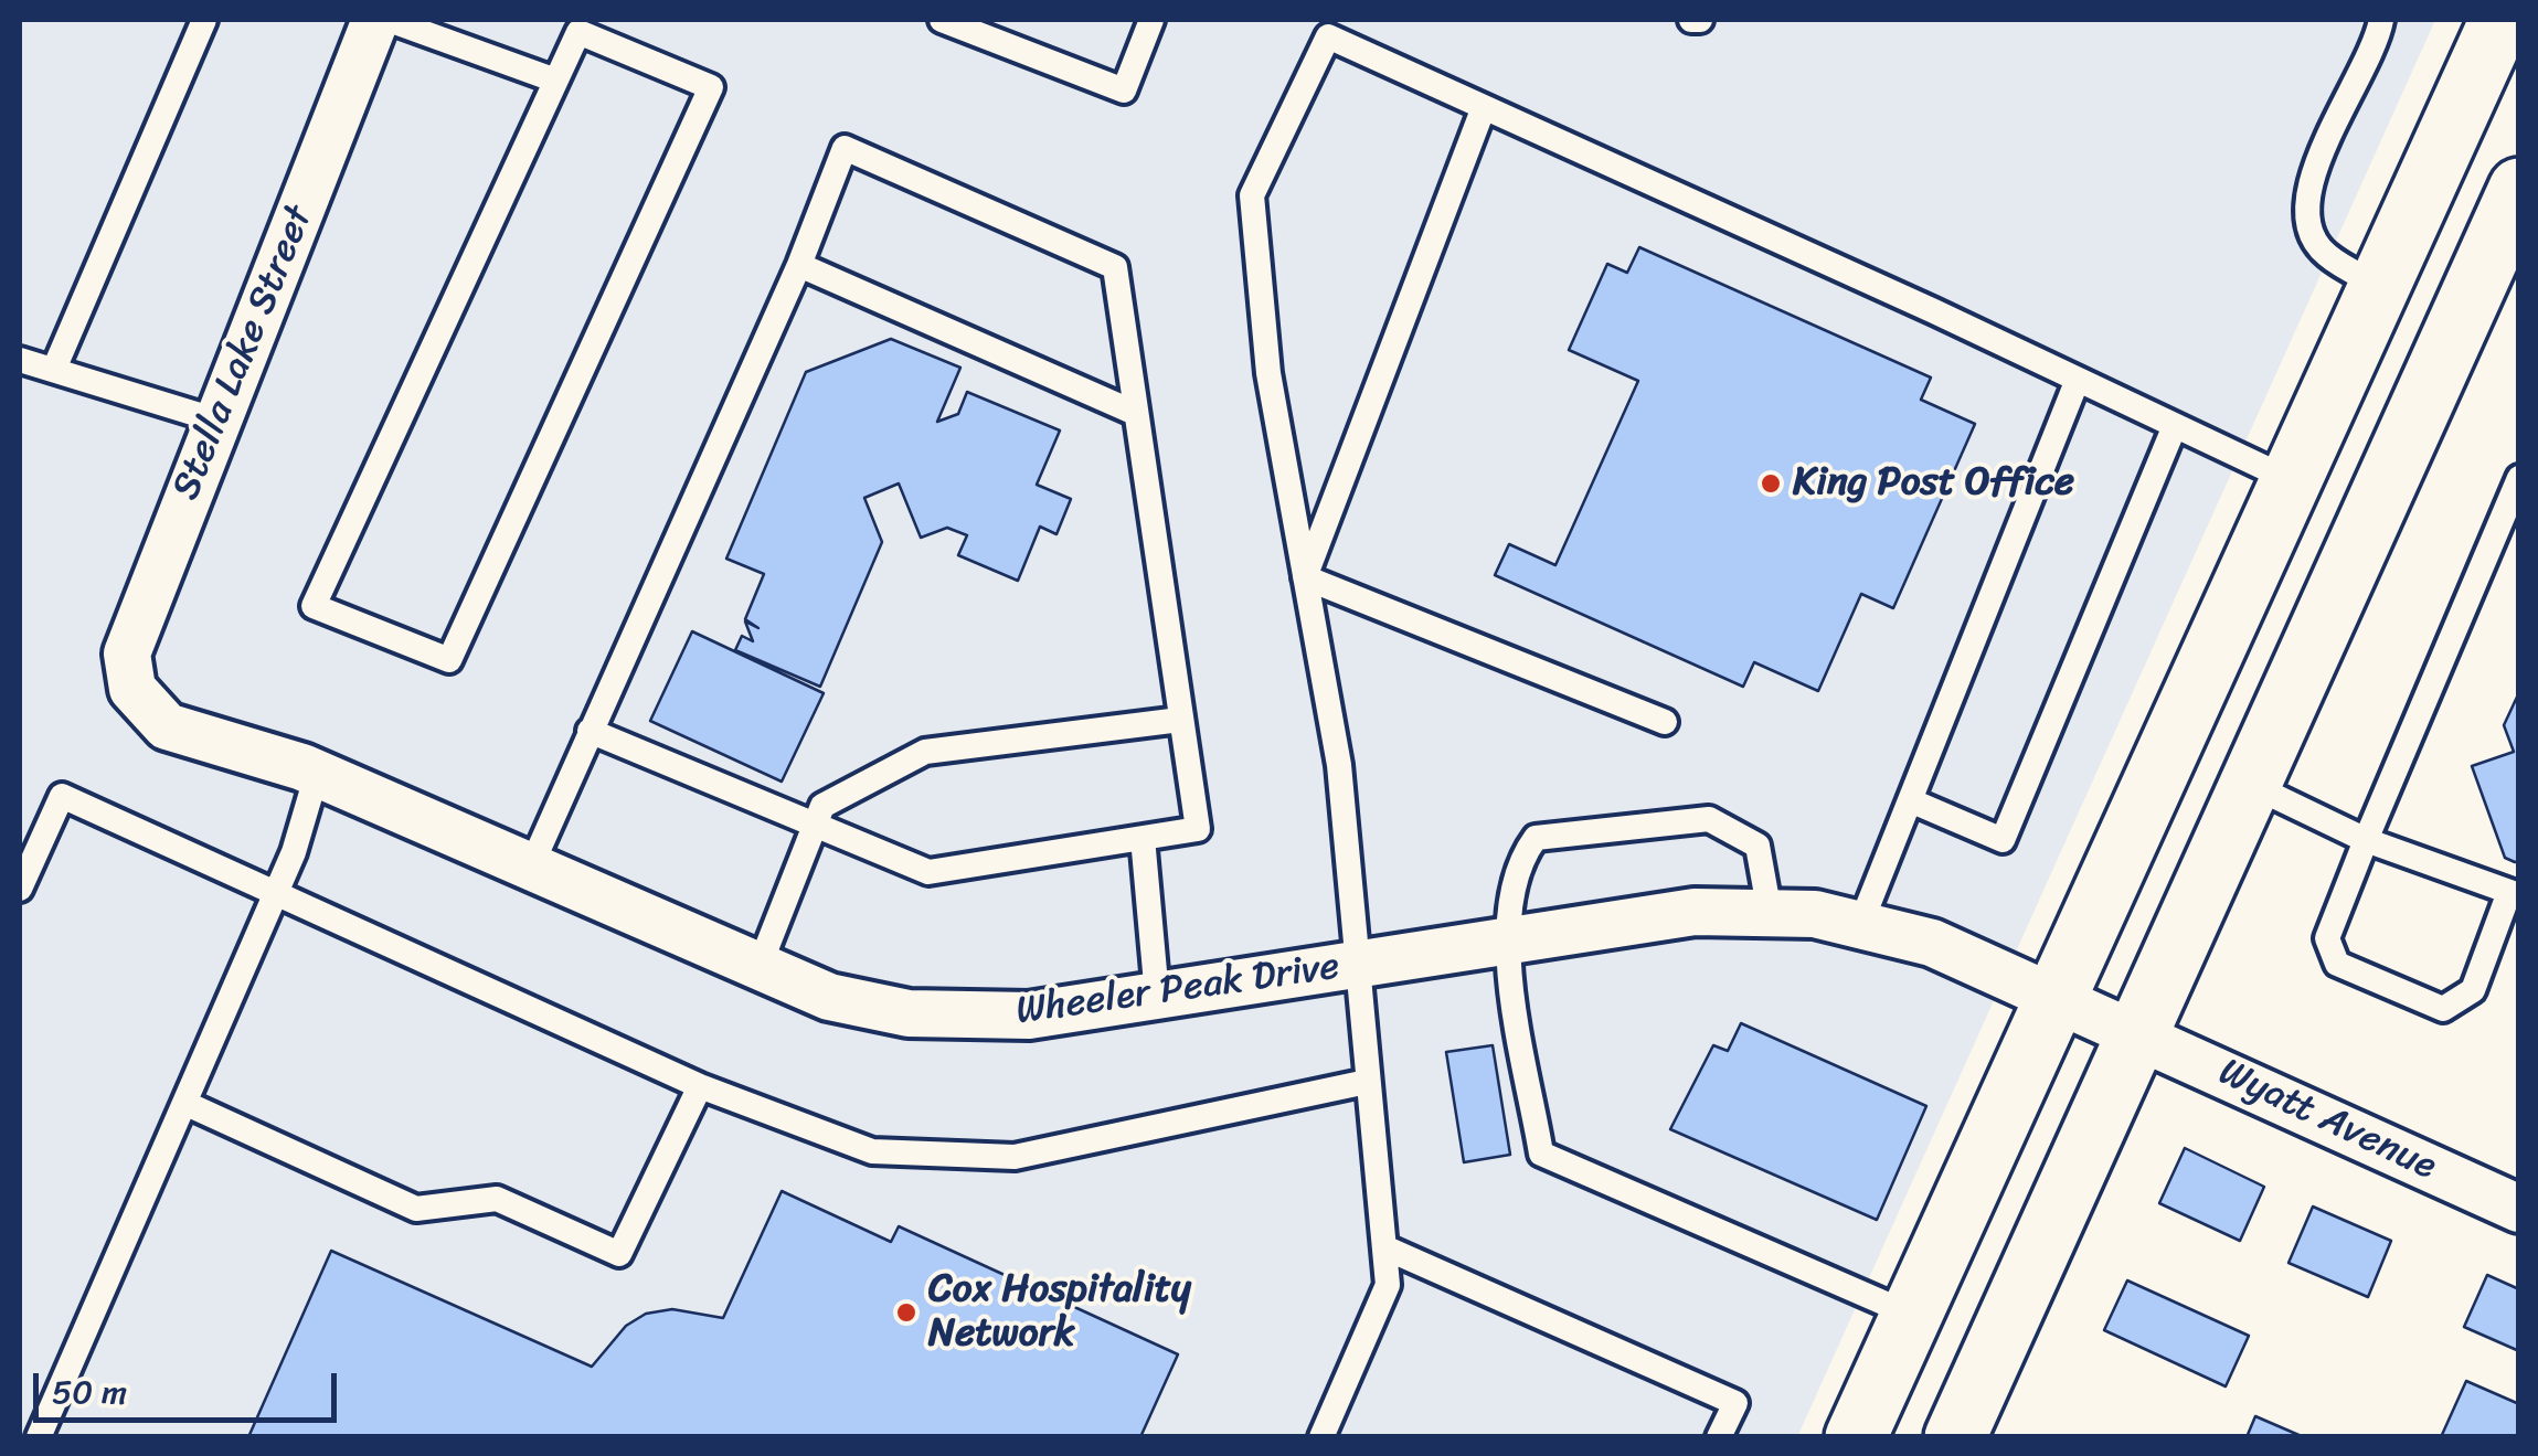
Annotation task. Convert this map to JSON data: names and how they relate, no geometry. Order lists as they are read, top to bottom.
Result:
{
  "streets": {
    "street": ["Stella Lake Street", "Wheeler Peak Drive", "Wyatt Avenue"]
  },
  "crossings": [
    ["Stella Lake Street", "Wheeler Peak Drive"],
    ["Wheeler Peak Drive", "Wyatt Avenue"]
  ],
  "places": ["King Post Office", "Cox Hospitality Network"],
  "scale_bar": "50 m"
}
